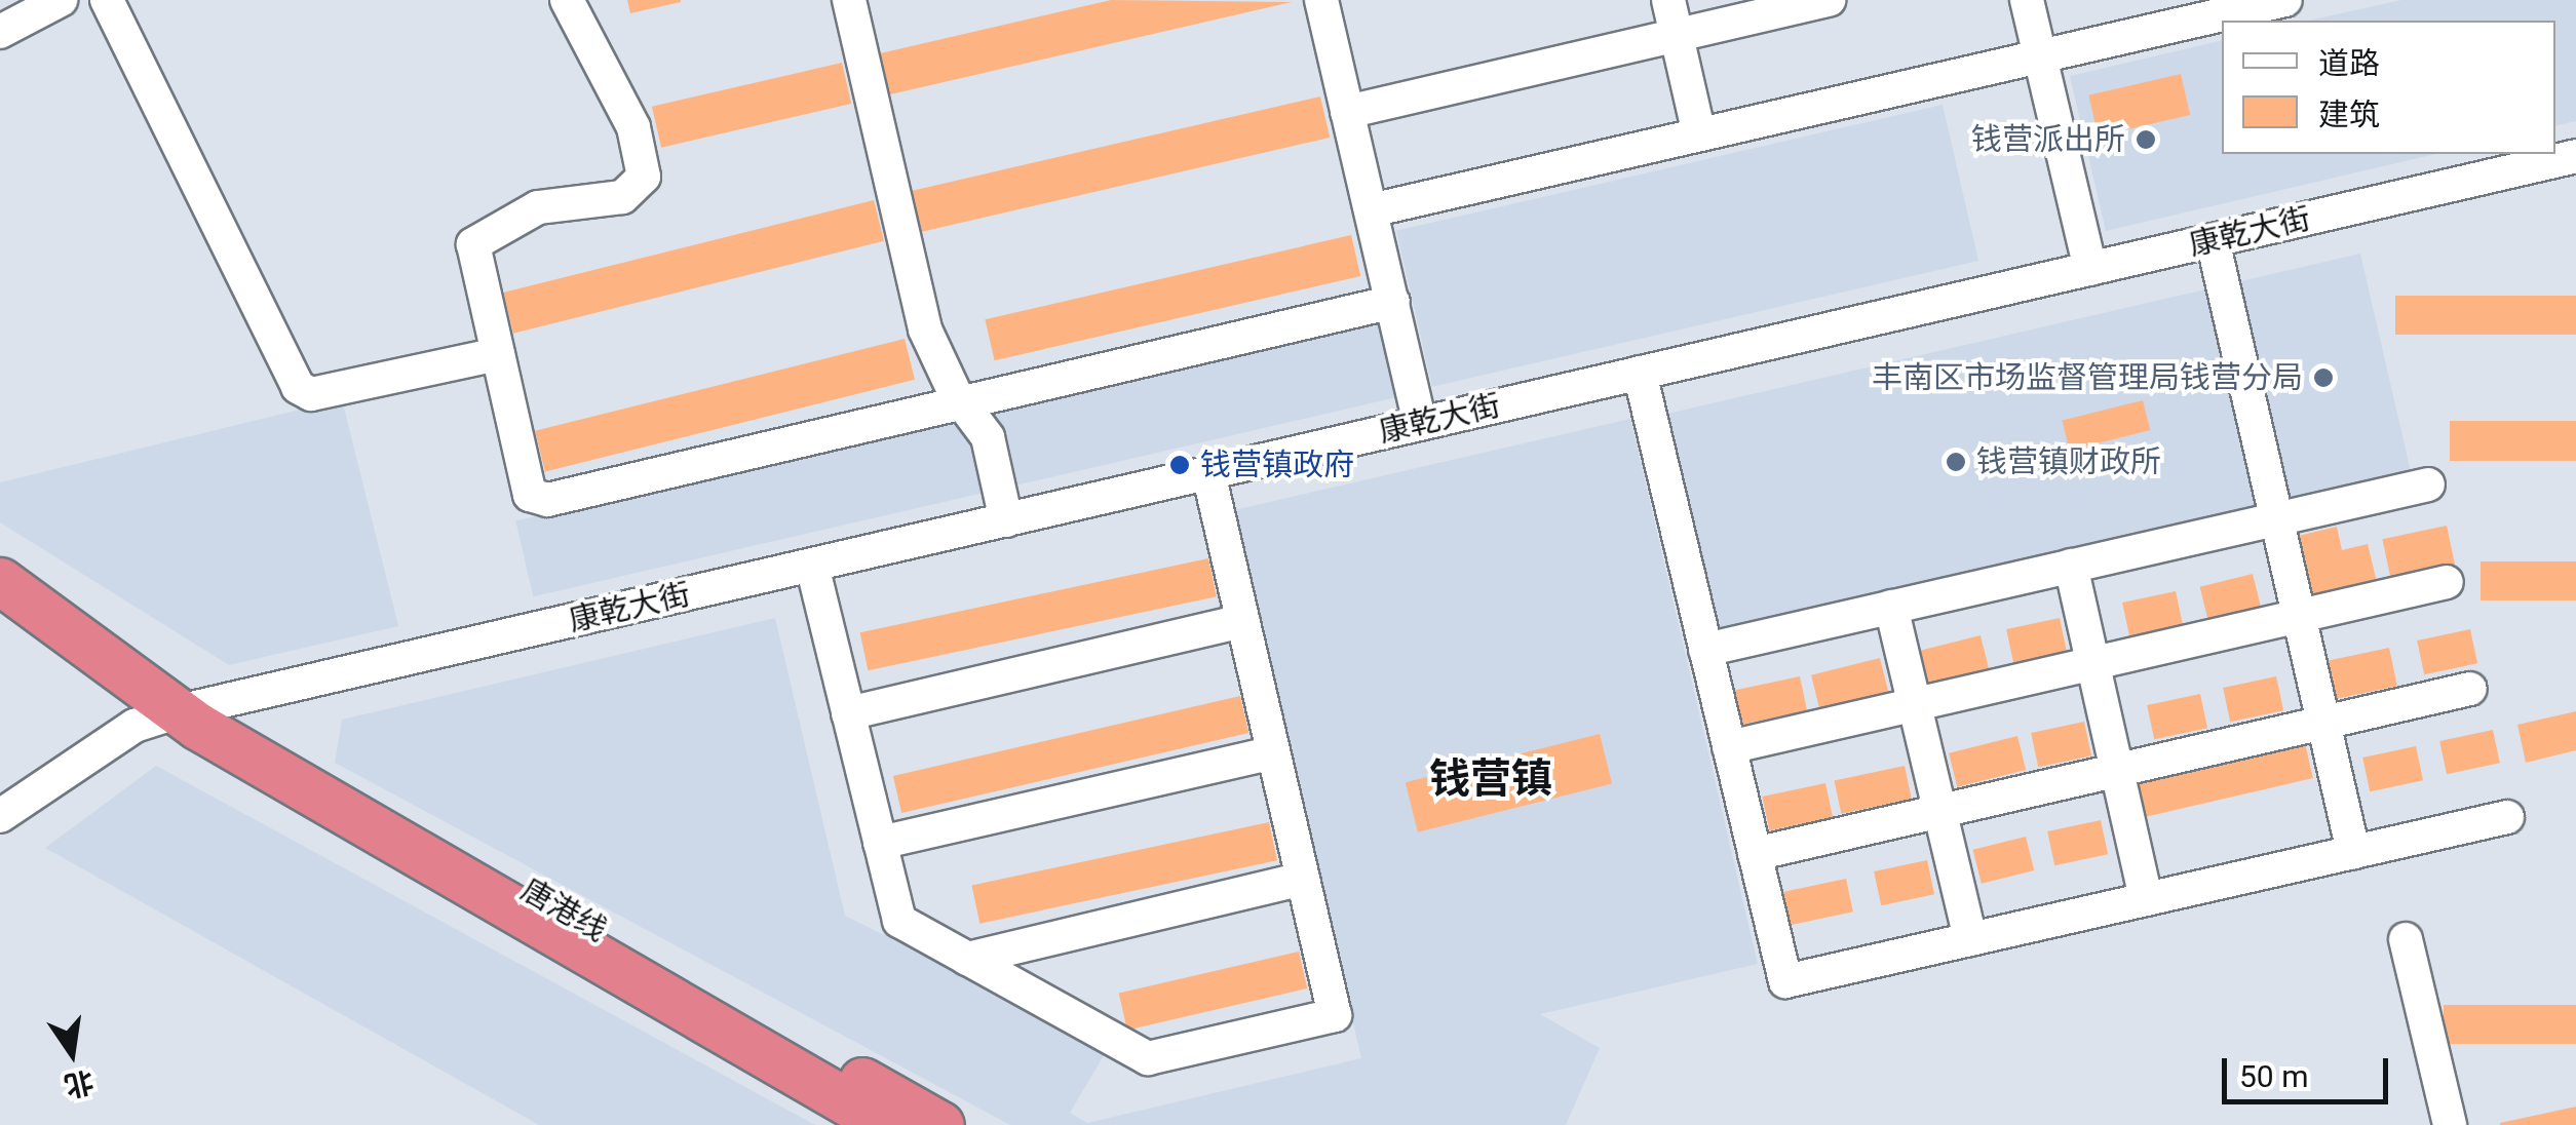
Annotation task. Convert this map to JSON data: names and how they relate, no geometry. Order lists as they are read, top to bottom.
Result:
{
  "streets": {
    "highway": ["唐港线"],
    "street": ["康乾大街"]
  },
  "crossings": [
    ["康乾大街", "唐港线"]
  ],
  "districts": ["钱营镇"],
  "places": [
    "钱营派出所",
    "丰南区市场监督管理局钱营分局",
    "钱营镇财政所",
    "钱营镇政府"
  ],
  "legend": ["道路", "建筑"],
  "scale_bar": "50 m",
  "north": "bottom"
}
